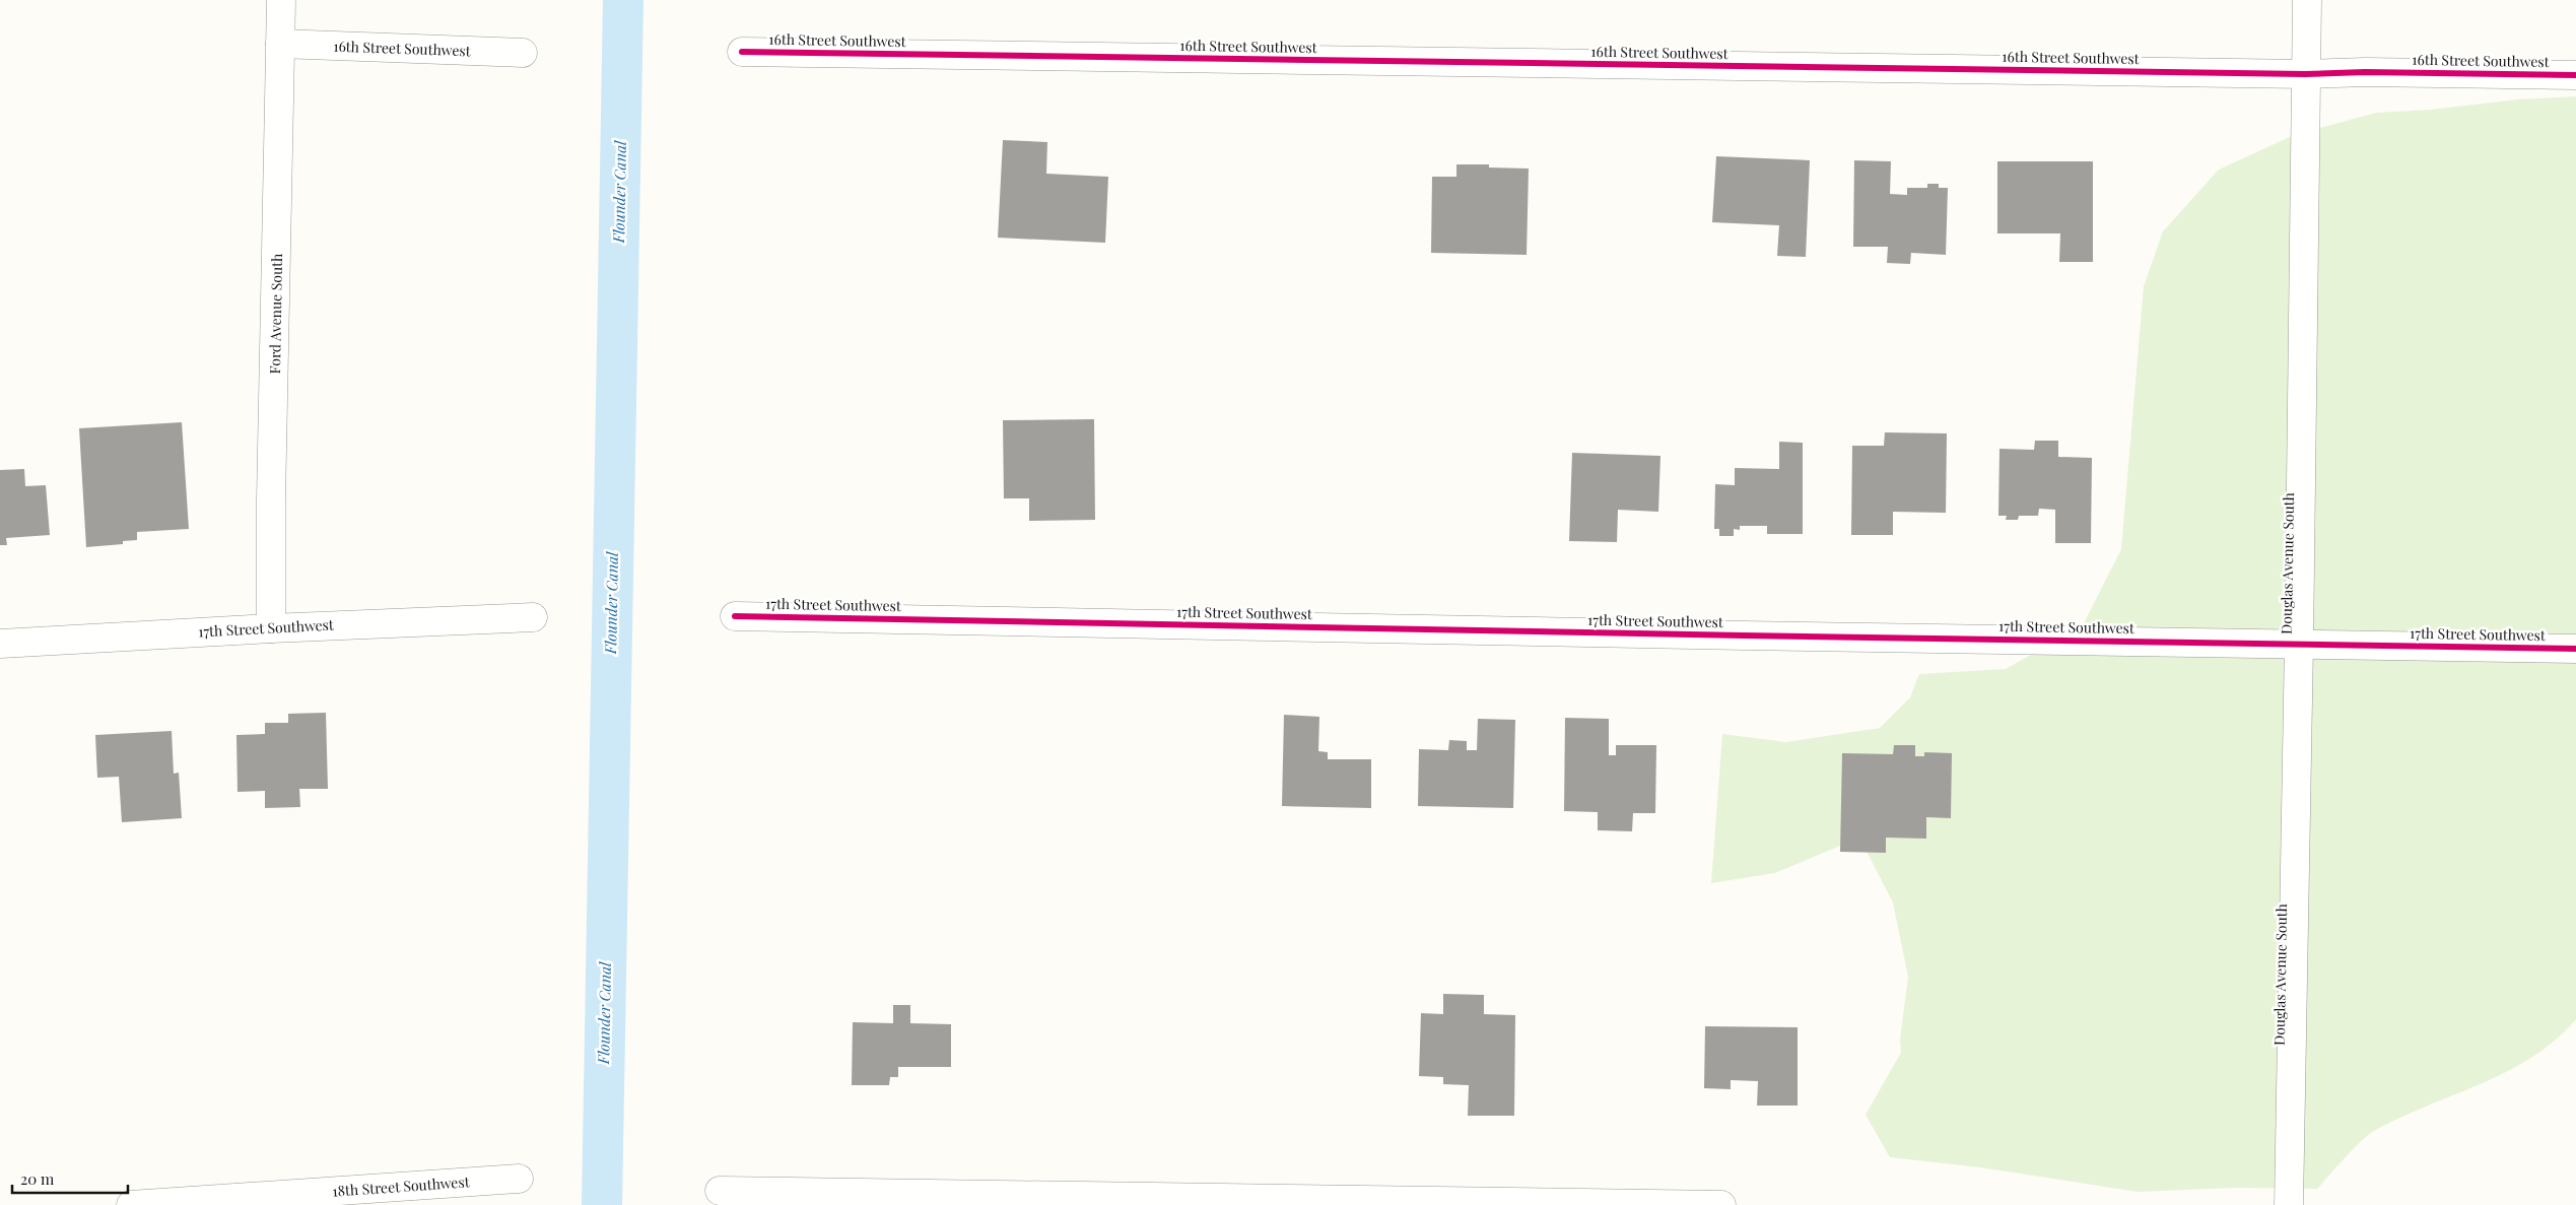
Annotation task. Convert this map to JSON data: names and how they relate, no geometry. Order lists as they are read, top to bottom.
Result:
{
  "streets": {
    "street": [
      "16th Street Southwest",
      "Ford Avenue South",
      "Douglas Avenue South",
      "17th Street Southwest",
      "18th Street Southwest"
    ]
  },
  "crossings": [
    ["16th Street Southwest", "Ford Avenue South"],
    ["16th Street Southwest", "Douglas Avenue South"],
    ["Ford Avenue South", "17th Street Southwest"],
    ["Douglas Avenue South", "17th Street Southwest"]
  ],
  "water": ["Flounder Canal"],
  "scale_bar": "20 m"
}
